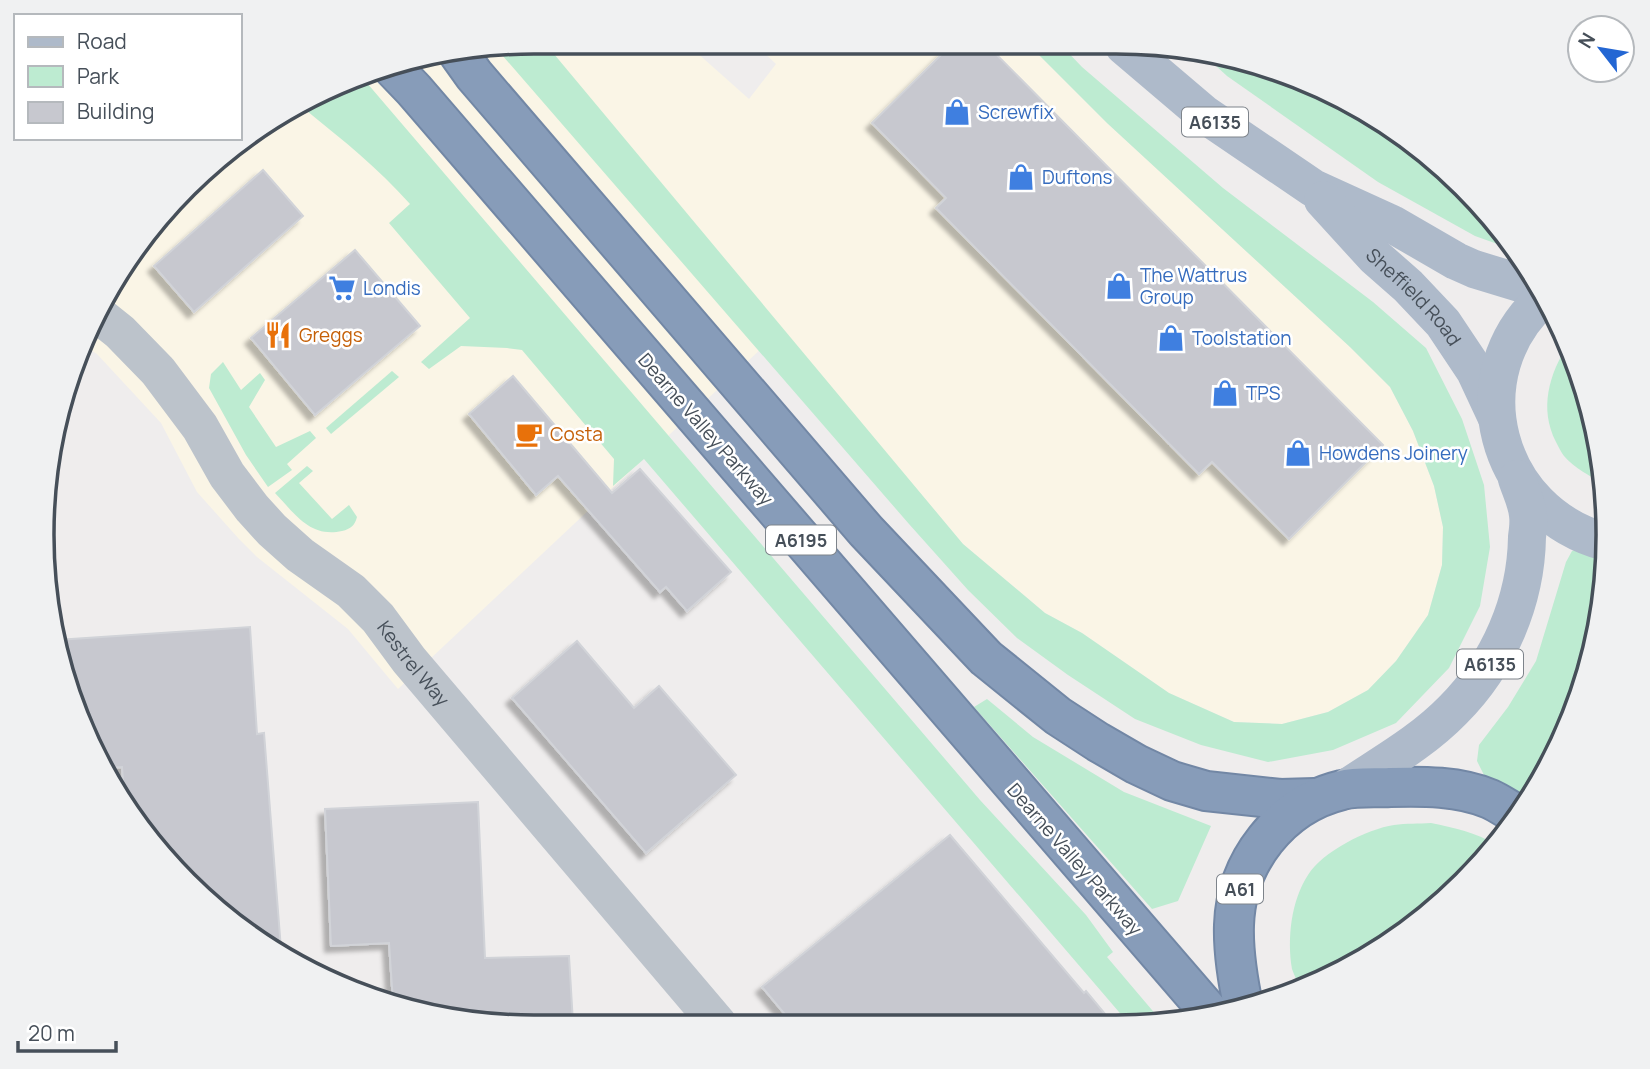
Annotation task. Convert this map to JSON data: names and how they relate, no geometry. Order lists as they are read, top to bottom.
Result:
{
  "streets": {
    "highway": ["Dearne Valley Parkway", "A6195", "A61"],
    "main road": ["A6135", "Sheffield Road"],
    "street": ["Kestrel Way"]
  },
  "crossings": [
    ["A6135", "A6195"],
    ["A6135", "A61"],
    ["A6195", "A61"]
  ],
  "places": {
    "shop": [
      "Screwfix",
      "Duftons",
      "The Wattrus Group",
      "Toolstation",
      "TPS",
      "Howdens Joinery"
    ],
    "supermarket": ["Londis"],
    "restaurant": ["Greggs"],
    "cafe": ["Costa"]
  },
  "legend": ["Road", "Park", "Building"],
  "scale_bar": "20 m",
  "north": "top left"
}
